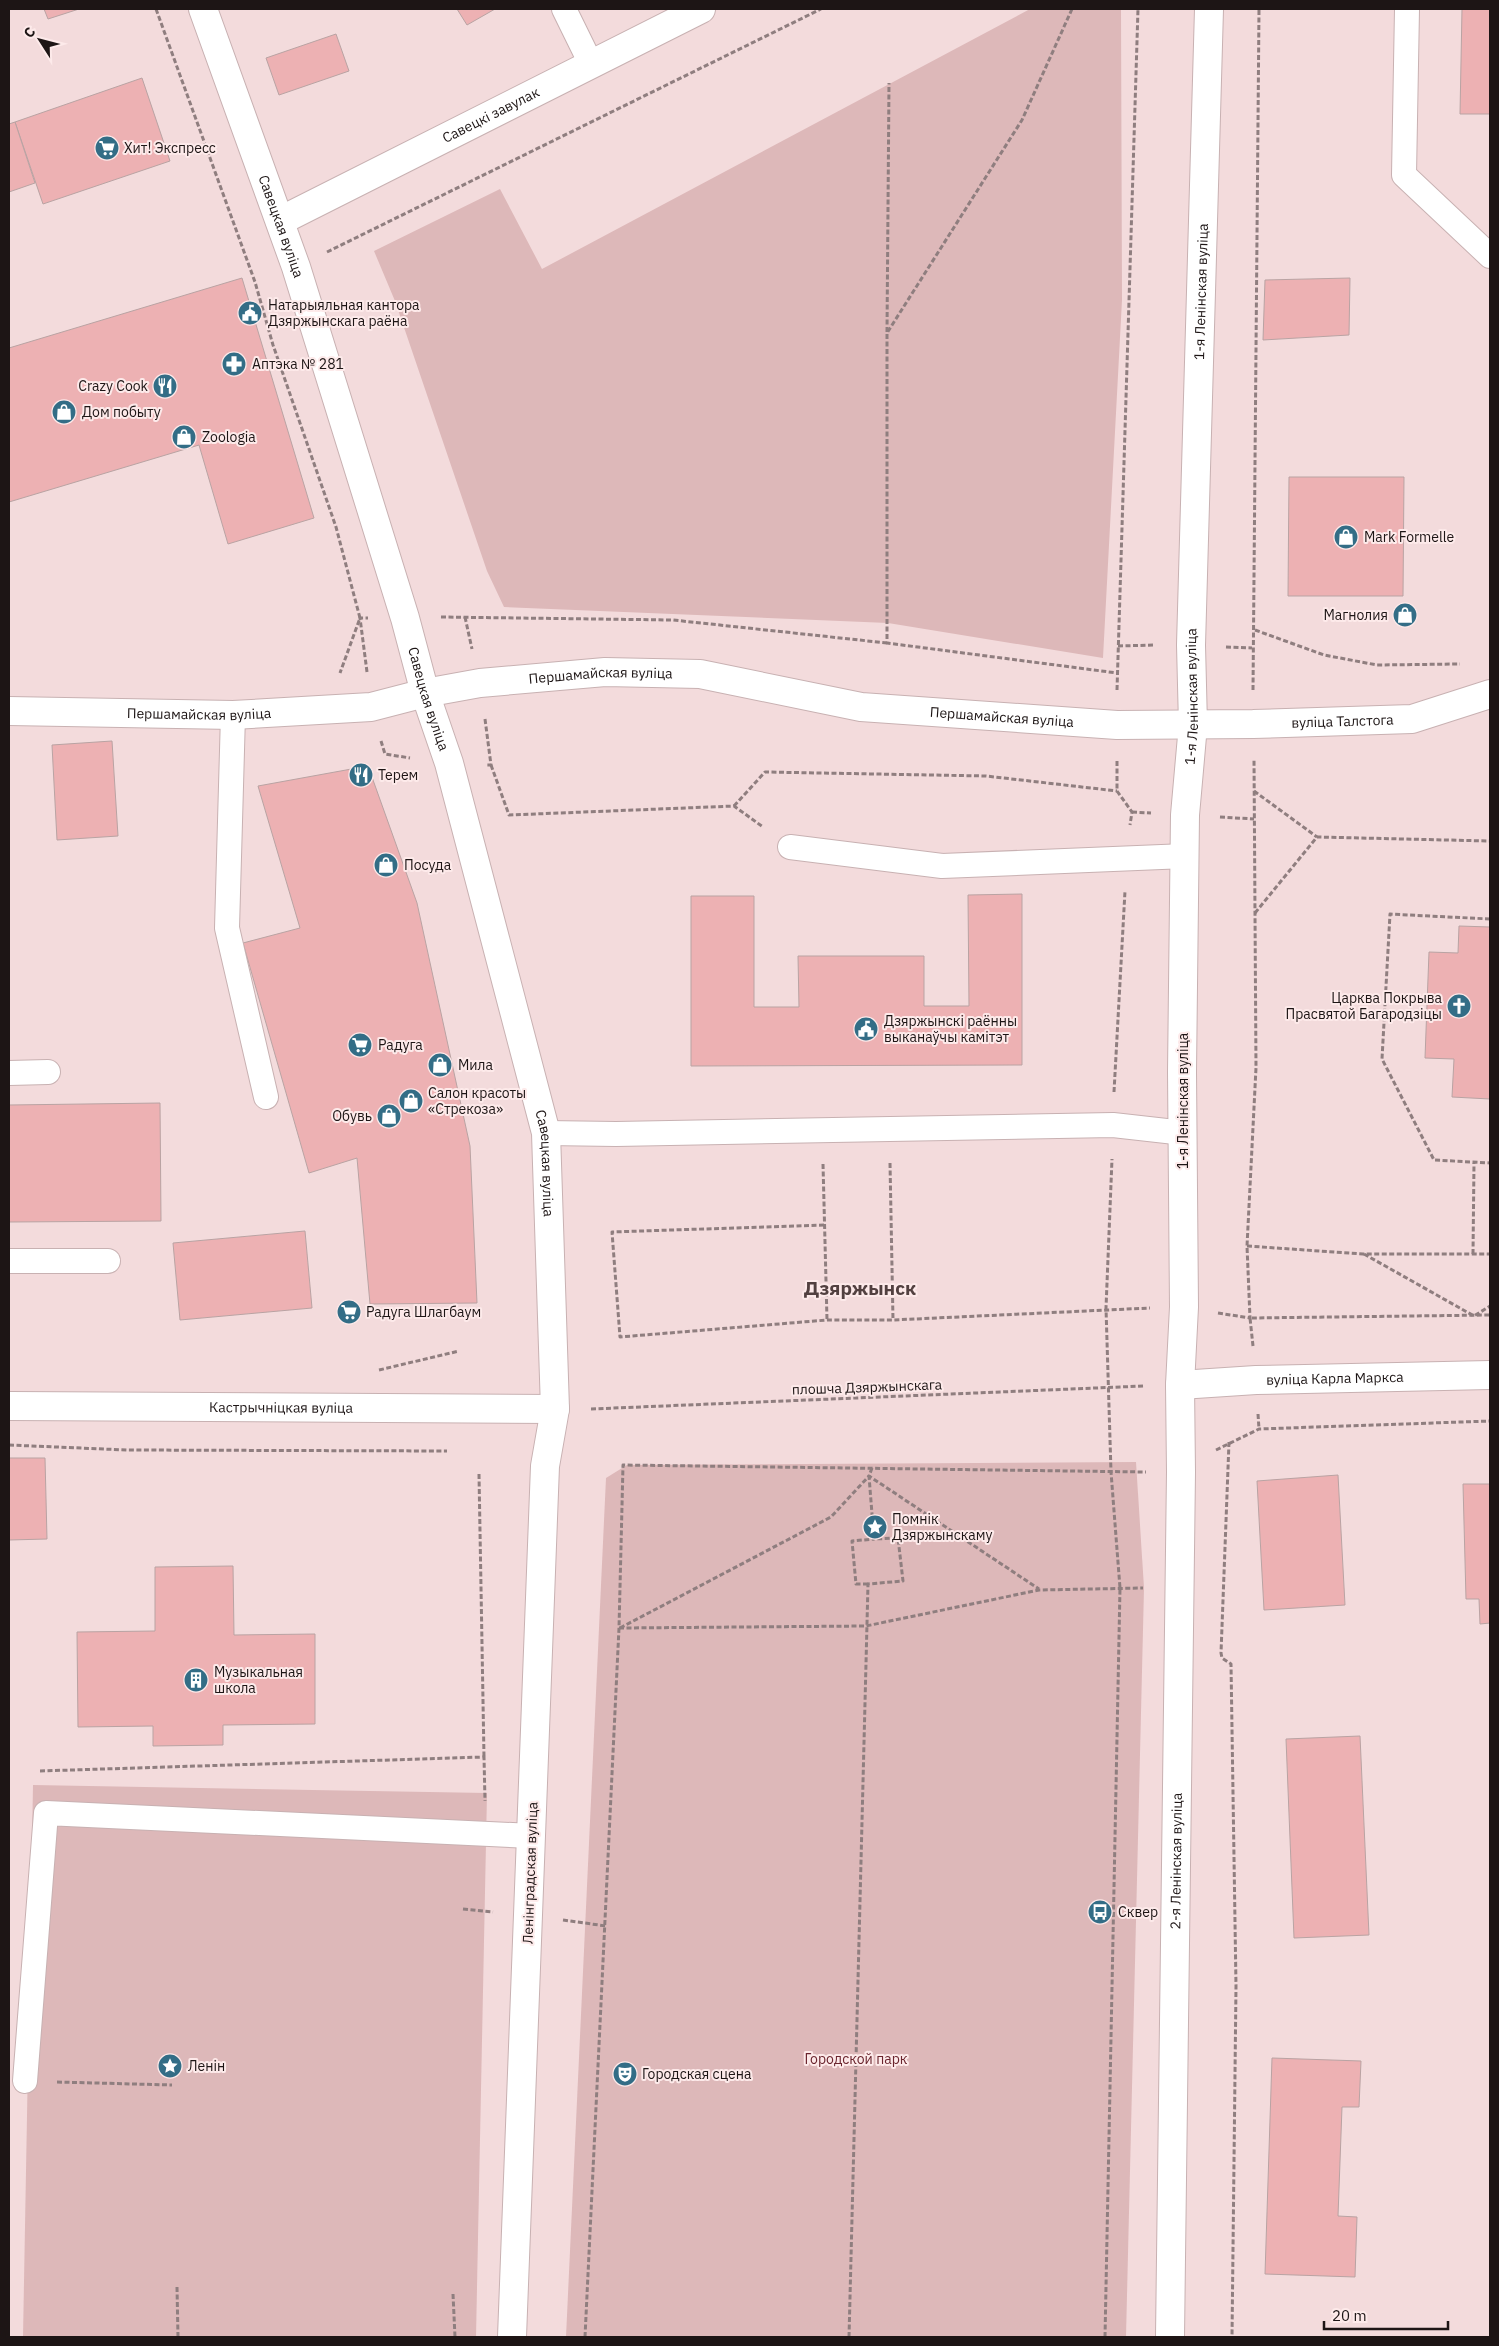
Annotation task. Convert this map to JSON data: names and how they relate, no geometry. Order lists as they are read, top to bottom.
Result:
{
  "streets": {
    "street": [
      "Савецкі завулак",
      "Савецкая вуліца",
      "1-я Ленінская вуліца",
      "Першамайская вуліца",
      "вуліца Талстога",
      "вуліца Карла Маркса",
      "Кастрычніцкая вуліца",
      "2-я Ленінская вуліца",
      "Ленінградская вуліца"
    ],
    "path": ["плошча Дзяржынскага"]
  },
  "crossings": [
    ["Савецкі завулак", "Савецкая вуліца"],
    ["Савецкая вуліца", "Першамайская вуліца"],
    ["Савецкая вуліца", "плошча Дзяржынскага"],
    ["Савецкая вуліца", "Кастрычніцкая вуліца"],
    ["Савецкая вуліца", "Ленінградская вуліца"],
    ["1-я Ленінская вуліца", "Першамайская вуліца"],
    ["1-я Ленінская вуліца", "вуліца Талстога"],
    ["1-я Ленінская вуліца", "вуліца Карла Маркса"],
    ["1-я Ленінская вуліца", "плошча Дзяржынскага"],
    ["1-я Ленінская вуліца", "2-я Ленінская вуліца"],
    ["Першамайская вуліца", "вуліца Талстога"],
    ["вуліца Карла Маркса", "плошча Дзяржынскага"],
    ["вуліца Карла Маркса", "2-я Ленінская вуліца"],
    ["плошча Дзяржынскага", "Кастрычніцкая вуліца"],
    ["плошча Дзяржынскага", "2-я Ленінская вуліца"],
    ["плошча Дзяржынскага", "Ленінградская вуліца"],
    ["Кастрычніцкая вуліца", "Ленінградская вуліца"]
  ],
  "districts": ["Дзяржынск"],
  "parks": ["Городской парк"],
  "places": {
    "supermarket": ["Хит! Экспресс", "Радуга", "Радуга Шлагбаум"],
    "public building": ["Натарыяльная кантора Дзяржынскага раёна", "Дзяржынскі раённы выканаўчы камітэт"],
    "pharmacy": ["Аптэка № 281"],
    "restaurant": ["Crazy Cook", "Терем"],
    "shop": [
      "Дом побыту",
      "Zoologia",
      "Mark Formelle",
      "Магнолия",
      "Посуда",
      "Мила",
      "Салон красоты «Стрекоза»",
      "Обувь"
    ],
    "church": ["Царква Покрыва Прасвятой Багародзіцы"],
    "place": ["Помнік Дзяржынскаму", "Ленін"],
    "building": ["Музыкальная школа"],
    "bus stop": ["Сквер"],
    "theatre": ["Городская сцена"]
  },
  "scale_bar": "20 m",
  "north": "top left"
}
